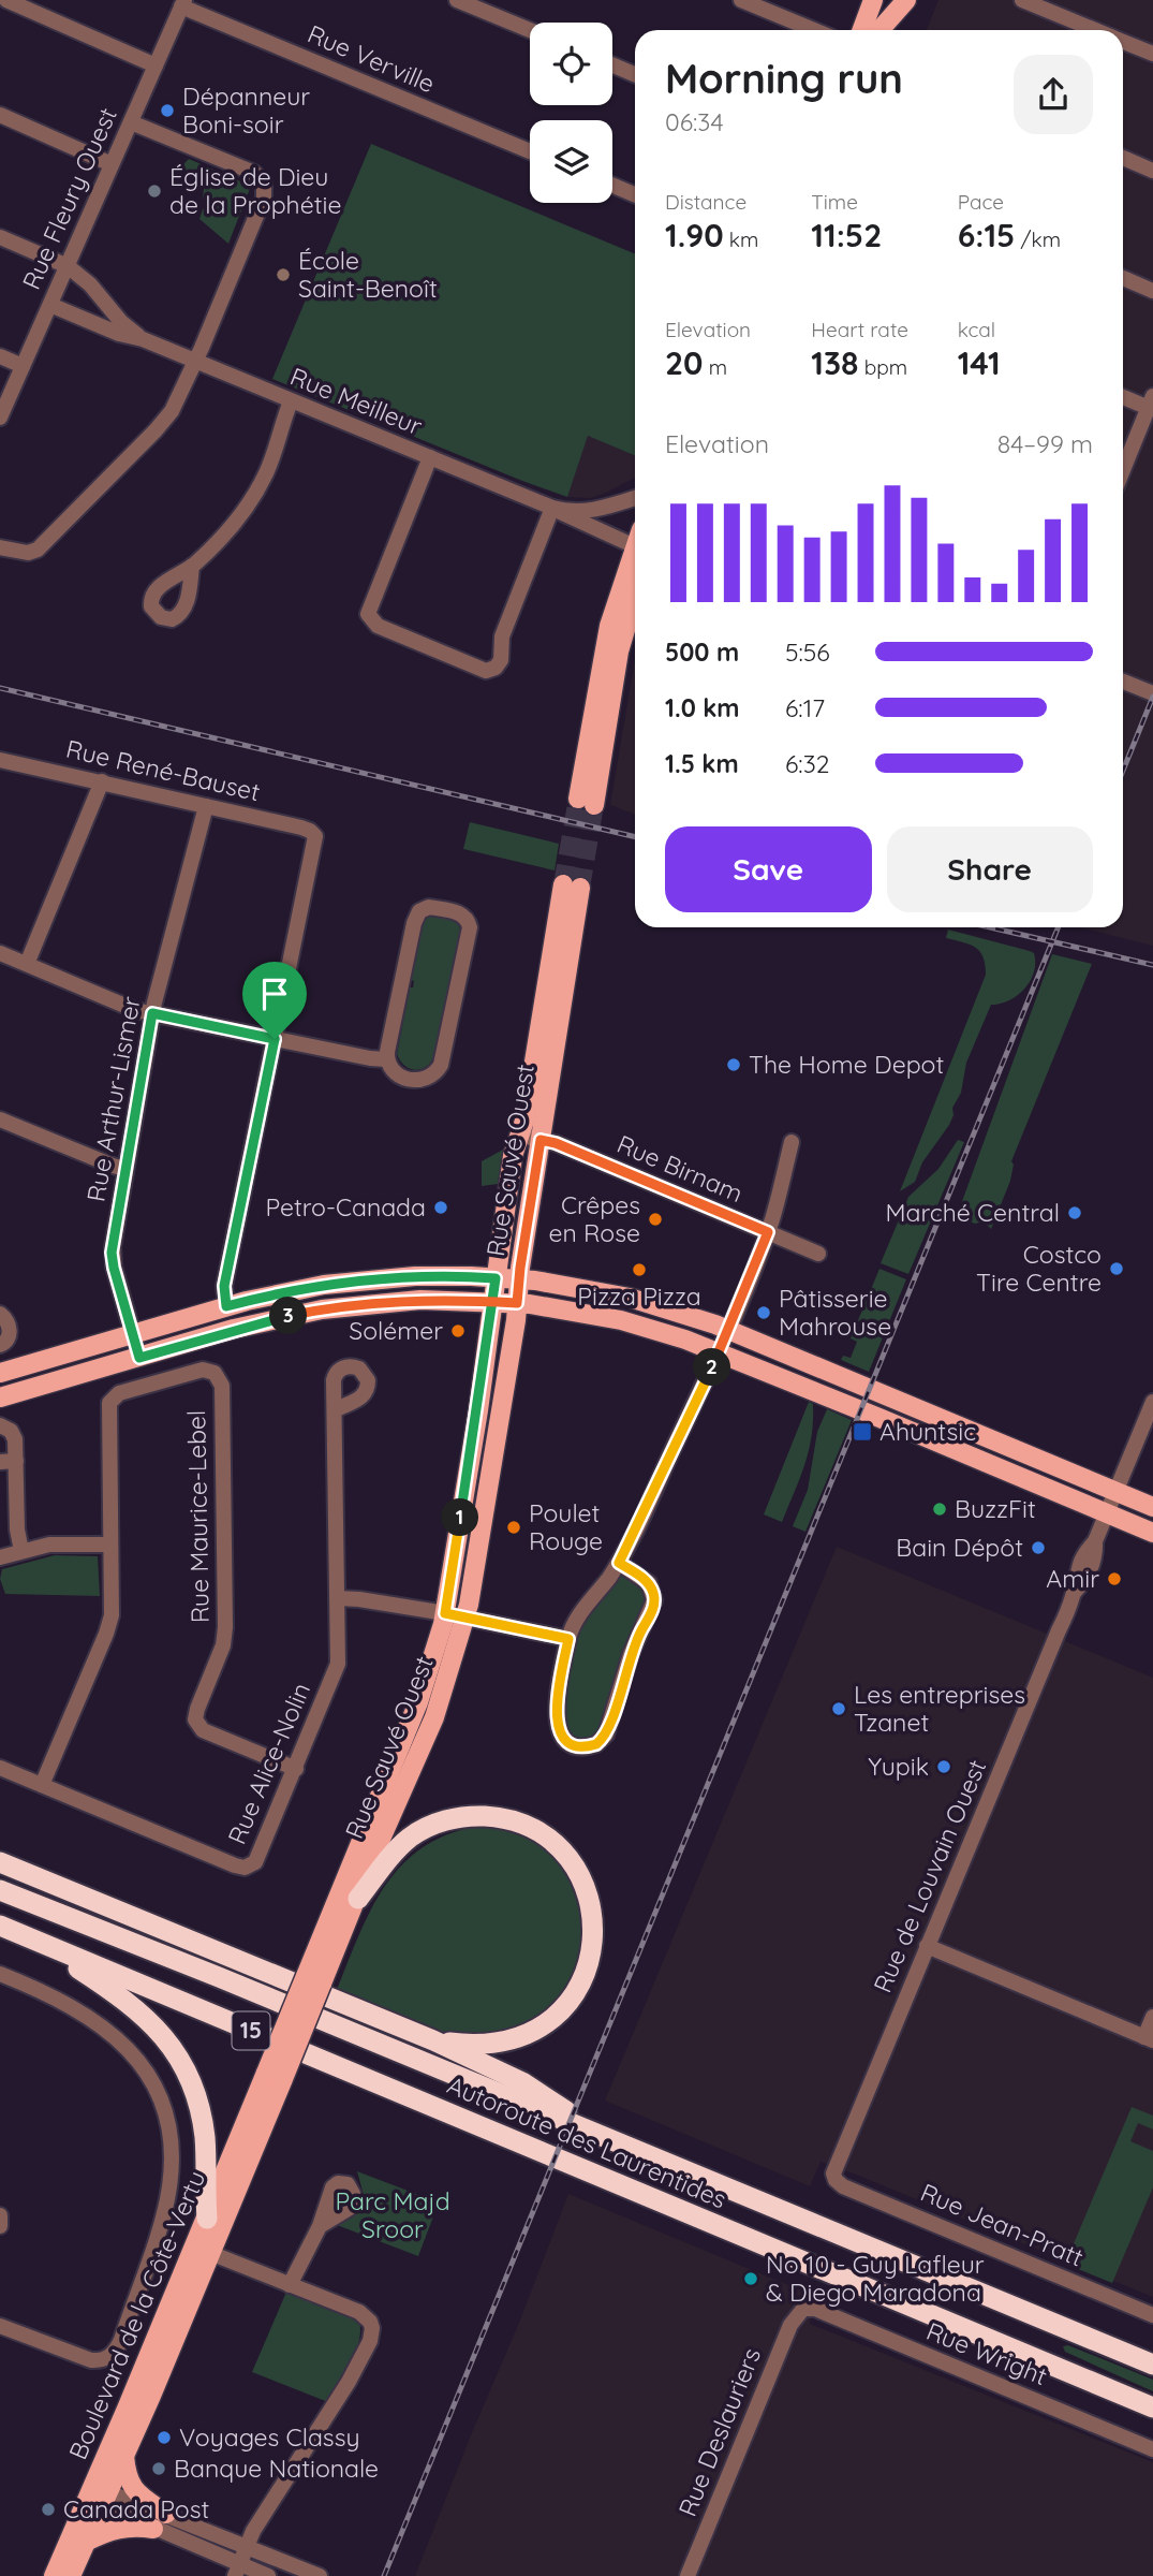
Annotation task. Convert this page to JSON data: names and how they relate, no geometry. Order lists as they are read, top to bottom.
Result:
{
  "streets": {
    "highway": ["15", "Autoroute des Laurentides"],
    "main road": ["Rue Sauvé Ouest", "Boulevard de la Côte-Vertu"],
    "street": [
      "Rue Verville",
      "Rue Fleury Ouest",
      "Rue Meilleur",
      "Rue René-Bauset",
      "Rue Arthur-Lismer",
      "Rue Birnam",
      "Rue Maurice-Lebel",
      "Rue Alice-Nolin",
      "Rue de Louvain Ouest",
      "Rue Jean-Pratt",
      "Rue Wright",
      "Rue Deslauriers"
    ]
  },
  "crossings": [
    ["Rue Verville", "Rue Fleury Ouest"],
    ["Rue Fleury Ouest", "Rue Meilleur"],
    ["Rue René-Bauset", "Rue Arthur-Lismer"],
    ["Rue Sauvé Ouest", "Rue Birnam"],
    ["Rue Sauvé Ouest", "Boulevard de la Côte-Vertu"],
    ["Rue Maurice-Lebel", "Rue Alice-Nolin"],
    ["Rue de Louvain Ouest", "Rue Jean-Pratt"],
    ["Rue Wright", "Rue Deslauriers"]
  ],
  "parks": ["Parc Majd Sroor"],
  "places": {
    "other": [
      "Dépanneur Boni-soir",
      "Église de Dieu de la Prophétie",
      "École Saint-Benoît",
      "The Home Depot",
      "Petro-Canada",
      "Marché Central",
      "Crêpes en Rose",
      "Costco Tire Centre",
      "Pizza Pizza",
      "Pâtisserie Mahrouse",
      "Solémer",
      "BuzzFit",
      "Poulet Rouge",
      "Bain Dépôt",
      "Amir",
      "Les entreprises Tzanet",
      "Yupik",
      "No 10 - Guy Lafleur & Diego Maradona",
      "Voyages Classy",
      "Banque Nationale",
      "Canada Post"
    ],
    "transit": ["Ahuntsic"]
  },
  "page": {
    "heading": ["Morning run", "06:34"],
    "stats": [
      ["Distance", "1.90 km"],
      ["Time", "11:52"],
      ["Pace", "6:15 /km"],
      ["Elevation", "20 m"],
      ["Heart rate", "138 bpm"],
      ["kcal", "141"]
    ],
    "chart": ["Elevation", "84–99 m"],
    "list": [
      {
        "name": "500 m",
        "note": "5:56"
      },
      {
        "name": "1.0 km",
        "note": "6:17"
      },
      {
        "name": "1.5 km",
        "note": "6:32"
      }
    ],
    "buttons": ["Save", "Share"],
    "pins": ["3", "2", "1"]
  }
}
